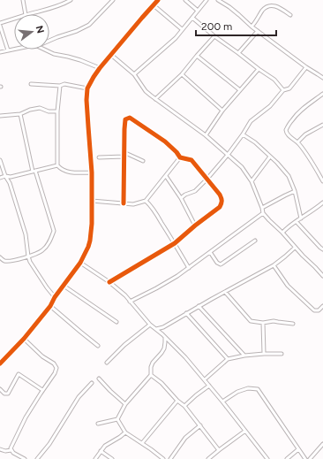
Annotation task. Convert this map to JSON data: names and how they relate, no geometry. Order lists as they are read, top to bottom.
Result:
{
  "scale_bar": "200 m",
  "north": "right"
}
